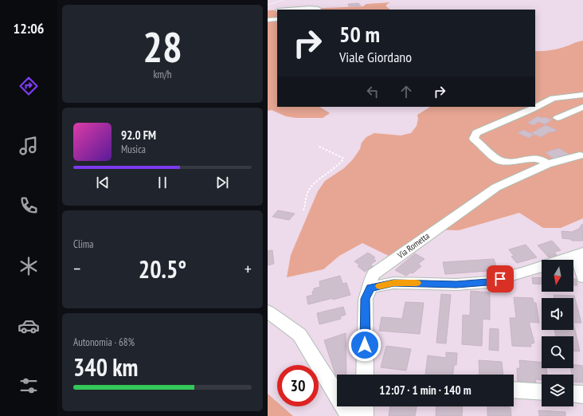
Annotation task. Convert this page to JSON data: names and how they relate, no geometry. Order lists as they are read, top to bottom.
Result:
{
  "streets": {
    "street": ["Via Rometta"]
  },
  "north": "bottom",
  "page": {
    "tabs": "12:06",
    "tile": [
      ["28", "km/h"],
      "Clima",
      ["Autonomia · 68%", "340 km"]
    ],
    "turn": ["50 m", "Viale Giordano"],
    "song": ["92.0 FM", "Musica"],
    "heat": ["−", "20.5°", "+"],
    "limit": "30",
    "trip": "12:07 · 1 min · 140 m"
  }
}
